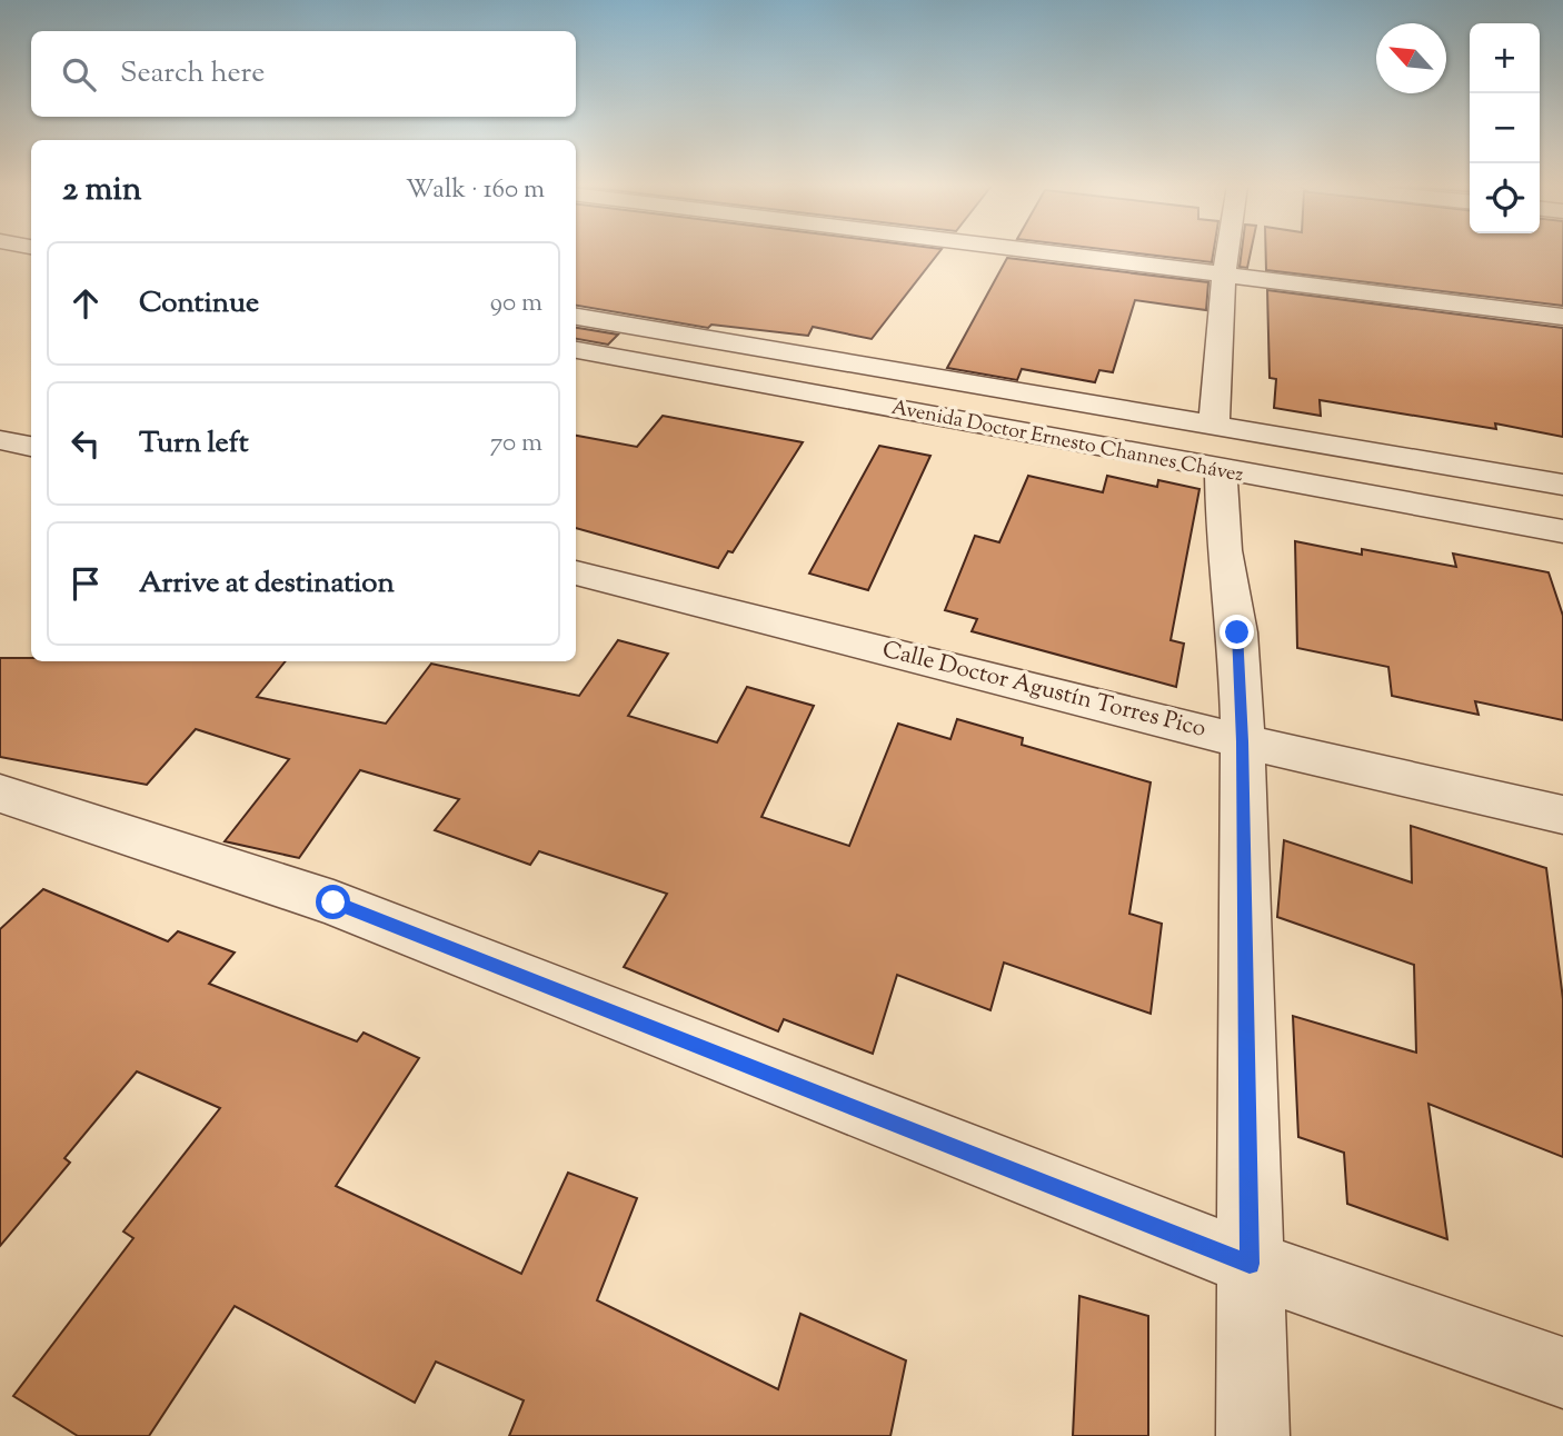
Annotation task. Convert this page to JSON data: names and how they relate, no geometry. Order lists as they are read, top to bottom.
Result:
{
  "streets": {
    "street": ["Avenida Doctor Ernesto Channes Chávez", "Calle Doctor Agustín Torres Pico"]
  },
  "north": "top left",
  "page": {
    "map_buttons": ["+", "−"],
    "search": "Search here",
    "heading": ["2 min", "Walk · 160 m"],
    "list": [
      ["Continue", "90 m"],
      ["Turn left", "70 m"],
      "Arrive at destination"
    ]
  }
}
